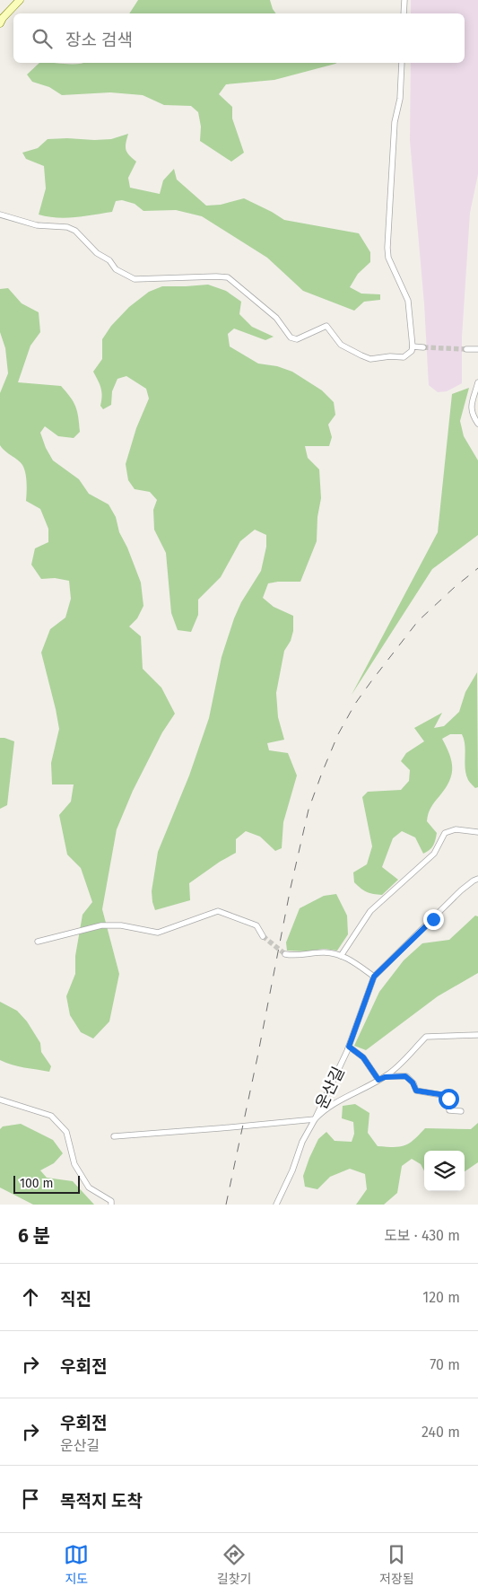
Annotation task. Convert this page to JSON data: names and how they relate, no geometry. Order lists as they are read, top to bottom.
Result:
{
  "streets": {
    "street": ["운산길"]
  },
  "scale_bar": "100 m",
  "page": {
    "search": "장소 검색",
    "scale": "100 m",
    "heading": ["6 분", "도보 · 430 m"],
    "list": [
      ["직진", "120 m"],
      ["우회전", "70 m"],
      ["우회전", "운산길", "240 m"],
      "목적지 도착"
    ],
    "nav": ["지도", "길찾기", "저장됨"]
  }
}
